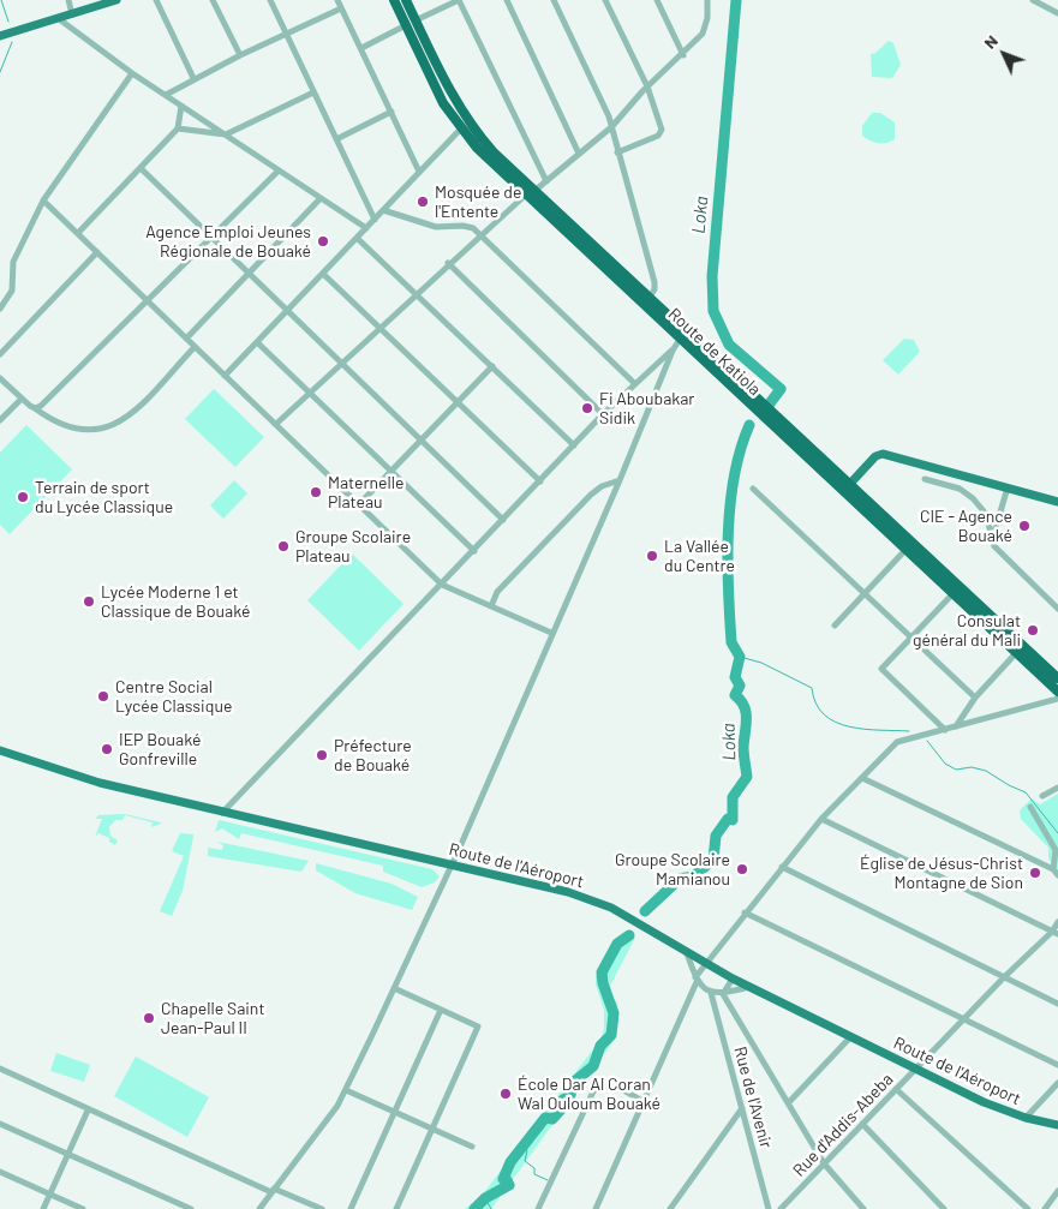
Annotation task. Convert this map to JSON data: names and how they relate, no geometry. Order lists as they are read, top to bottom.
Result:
{
  "streets": {
    "highway": ["Route de Katiola"],
    "main road": ["Route de l'Aéroport"],
    "street": ["Rue de l'Avenir", "Rue d'Addis-Abeba"]
  },
  "crossings": [
    ["Route de l'Aéroport", "Rue d'Addis-Abeba"]
  ],
  "water": ["Loka"],
  "places": [
    "Mosquée de l'Entente",
    "Agence Emploi Jeunes Régionale de Bouaké",
    "Fi Aboubakar Sidik",
    "Maternelle Plateau",
    "Terrain de sport du Lycée Classique",
    "CIE - Agence Bouaké",
    "Groupe Scolaire Plateau",
    "La Vallée du Centre",
    "Lycée Moderne 1 et Classique de Bouaké",
    "Consulat général du Mali",
    "Centre Social Lycée Classique",
    "IEP Bouaké Gonfreville",
    "Préfecture de Bouaké",
    "Groupe Scolaire Mamianou",
    "Église de Jésus-Christ Montagne de Sion",
    "Chapelle Saint Jean-Paul II",
    "École Dar Al Coran Wal Ouloum Bouaké"
  ],
  "north": "top left"
}
